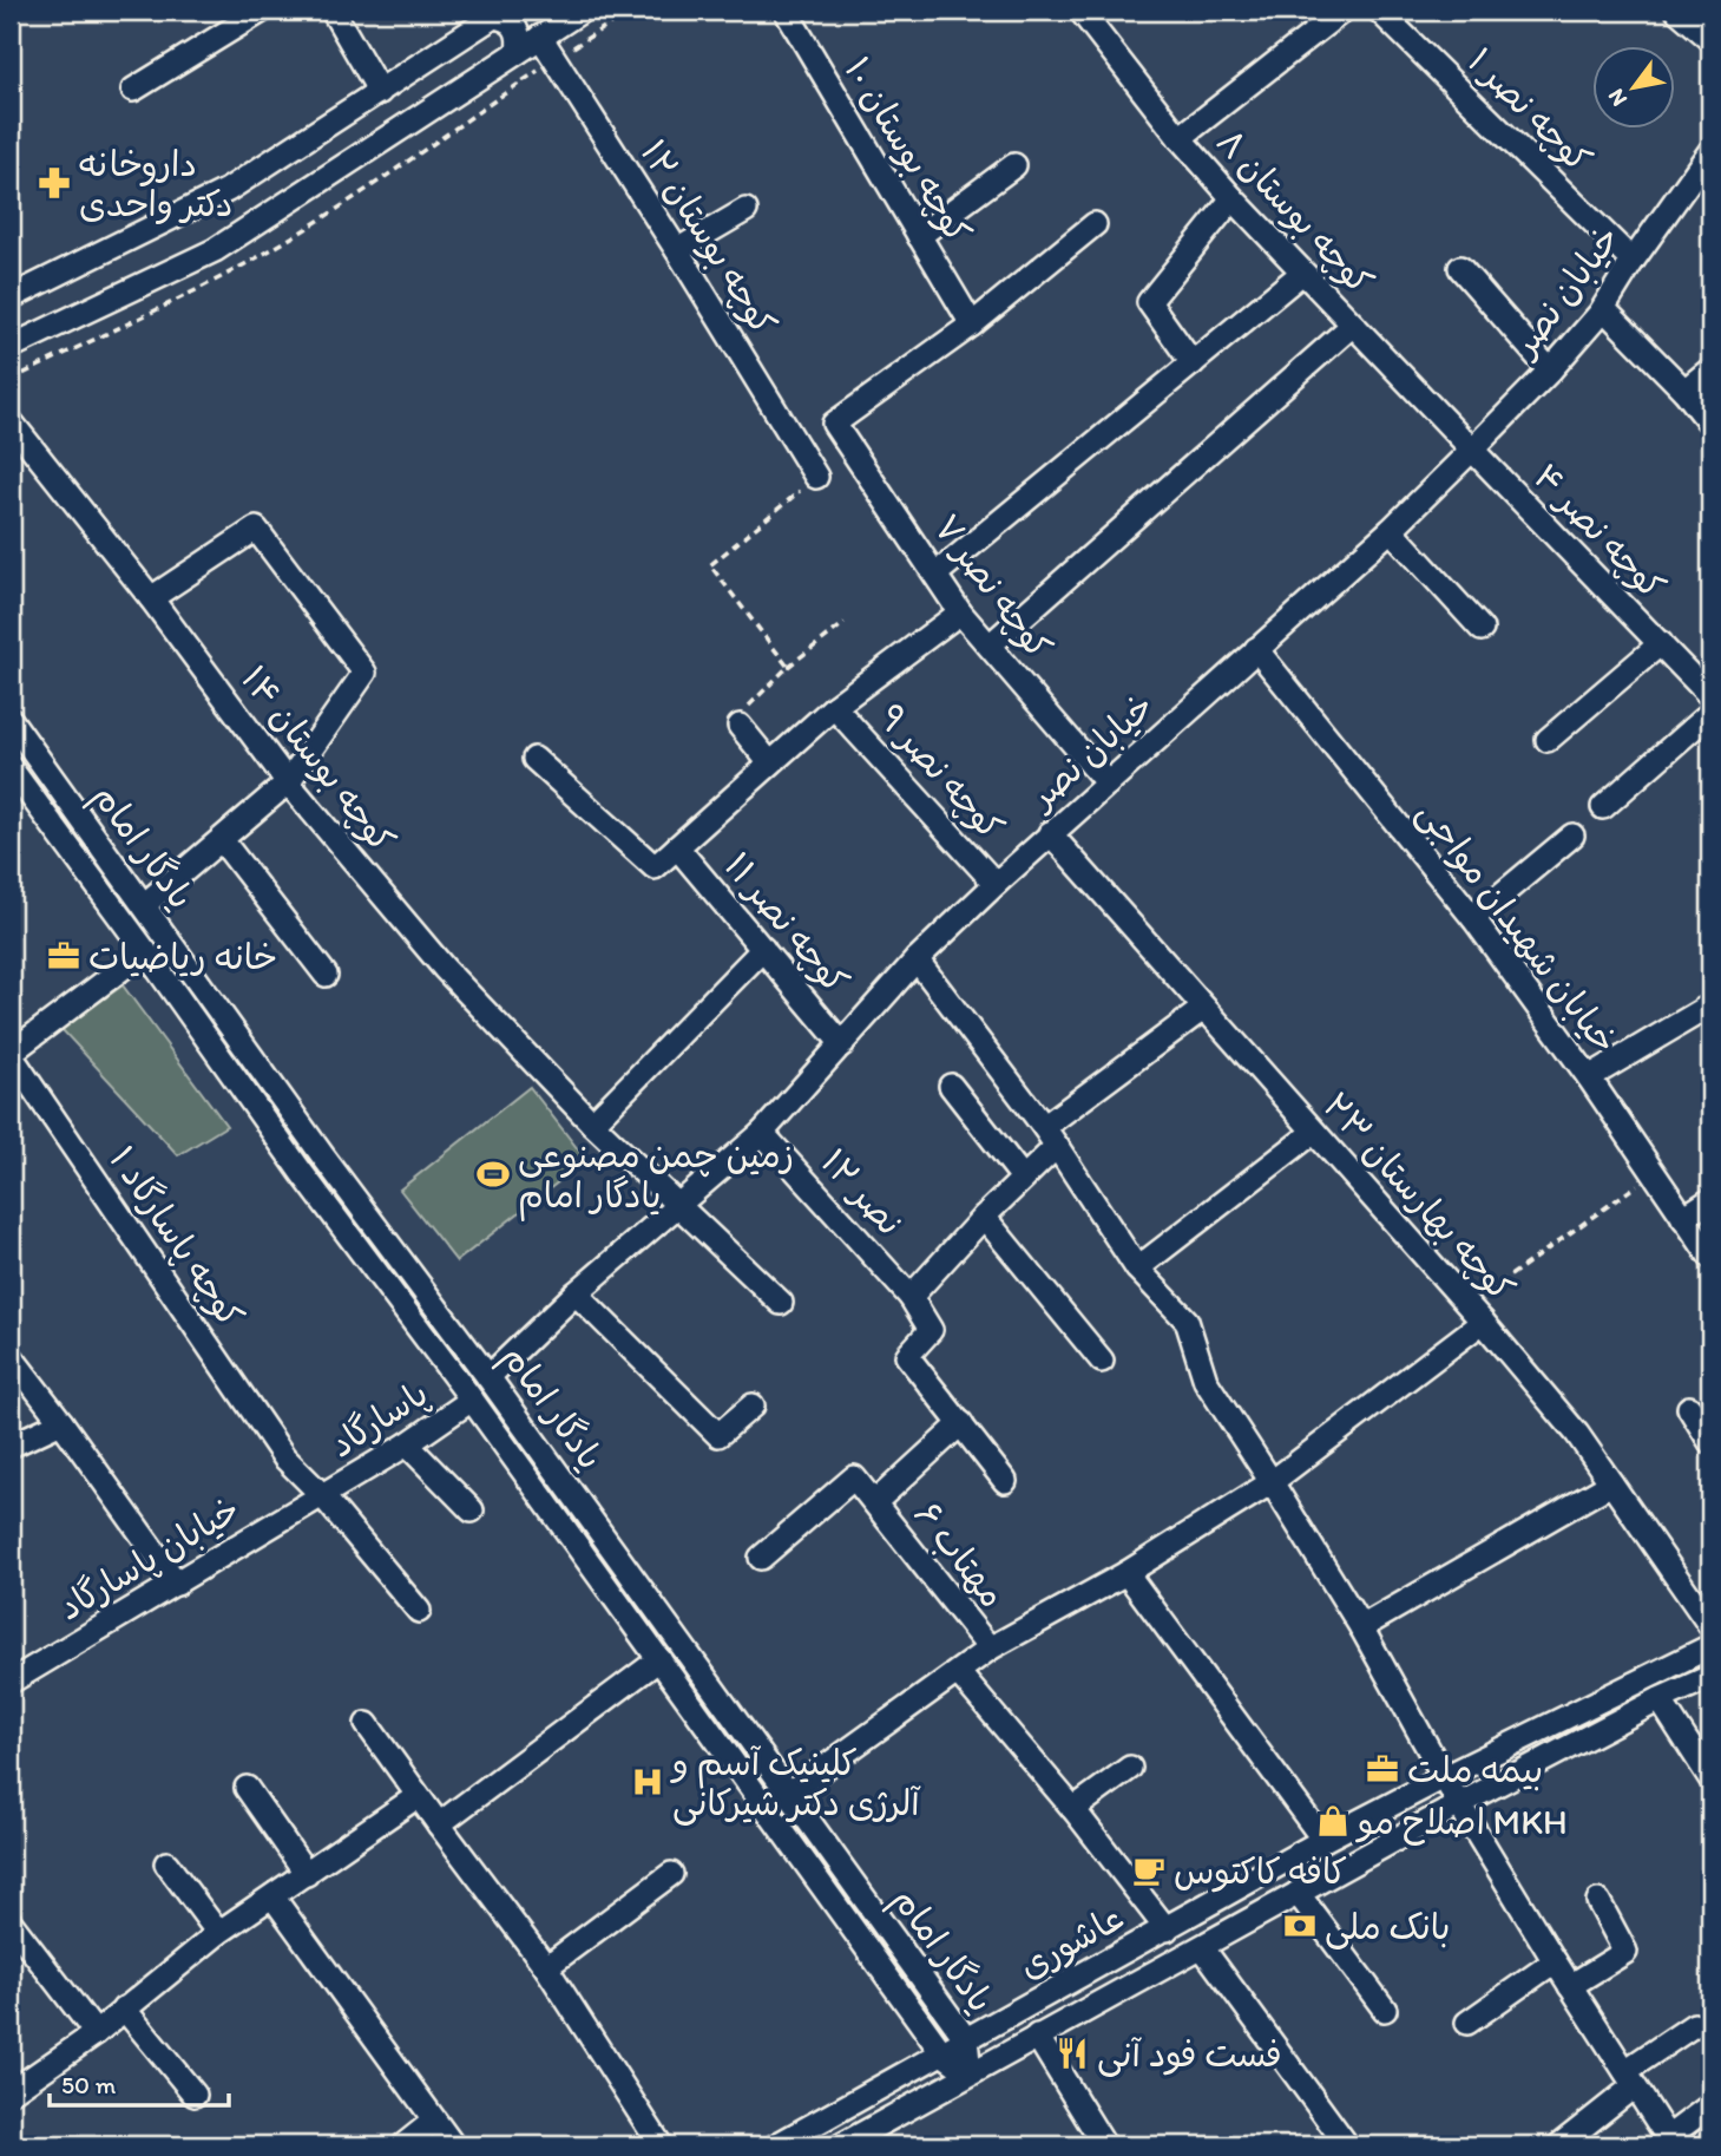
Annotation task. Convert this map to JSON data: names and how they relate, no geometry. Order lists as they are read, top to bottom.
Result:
{
  "streets": {
    "street": [
      "کوچه نصر ۱",
      "کوچه بوستان ۱۰",
      "کوچه بوستان ۸",
      "کوچه بوستان ۱۲",
      "خیابان نصر",
      "کوچه نصر ۴",
      "کوچه نصر ۷",
      "کوچه بوستان ۱۴",
      "کوچه نصر ۹",
      "یادگار امام",
      "کوچه نصر ۱۱",
      "خیابان شهیدان مواجی",
      "نصر ۱۲",
      "کوچه بهارستان ۲۳",
      "کوچه پاسارگاد ۱",
      "پاسارگاد",
      "مهتاب ۶",
      "خیابان پاسارگاد",
      "عاشوری"
    ]
  },
  "crossings": [
    ["کوچه نصر ۱", "خیابان نصر"],
    ["کوچه بوستان ۱۰", "کوچه نصر ۷"],
    ["کوچه بوستان ۸", "خیابان نصر"],
    ["کوچه بوستان ۸", "کوچه نصر ۴"],
    ["خیابان نصر", "کوچه نصر ۴"],
    ["خیابان نصر", "کوچه نصر ۷"],
    ["خیابان نصر", "کوچه بوستان ۱۴"],
    ["خیابان نصر", "کوچه نصر ۹"],
    ["خیابان نصر", "یادگار امام"],
    ["خیابان نصر", "کوچه نصر ۱۱"],
    ["خیابان نصر", "خیابان شهیدان مواجی"],
    ["خیابان نصر", "نصر ۱۲"],
    ["خیابان نصر", "کوچه بهارستان ۲۳"],
    ["یادگار امام", "پاسارگاد"],
    ["یادگار امام", "عاشوری"],
    ["نصر ۱۲", "مهتاب ۶"],
    ["کوچه پاسارگاد ۱", "پاسارگاد"],
    ["کوچه پاسارگاد ۱", "خیابان پاسارگاد"],
    ["پاسارگاد", "خیابان پاسارگاد"]
  ],
  "places": {
    "pharmacy": ["داروخانه دکتر واحدی"],
    "office": ["خانه ریاضیات", "بیمه ملت"],
    "sports": ["زمین چمن مصنوعی یادگار امام"],
    "hospital": ["کلینیک آسم و آلرژی دکتر شیرکانی"],
    "shop": ["اصلاح مو MKH"],
    "cafe": ["کافه کاکتوس"],
    "bank": ["بانک ملی"],
    "restaurant": ["فست فود آنی"]
  },
  "scale_bar": "50 m",
  "north": "bottom left"
}
